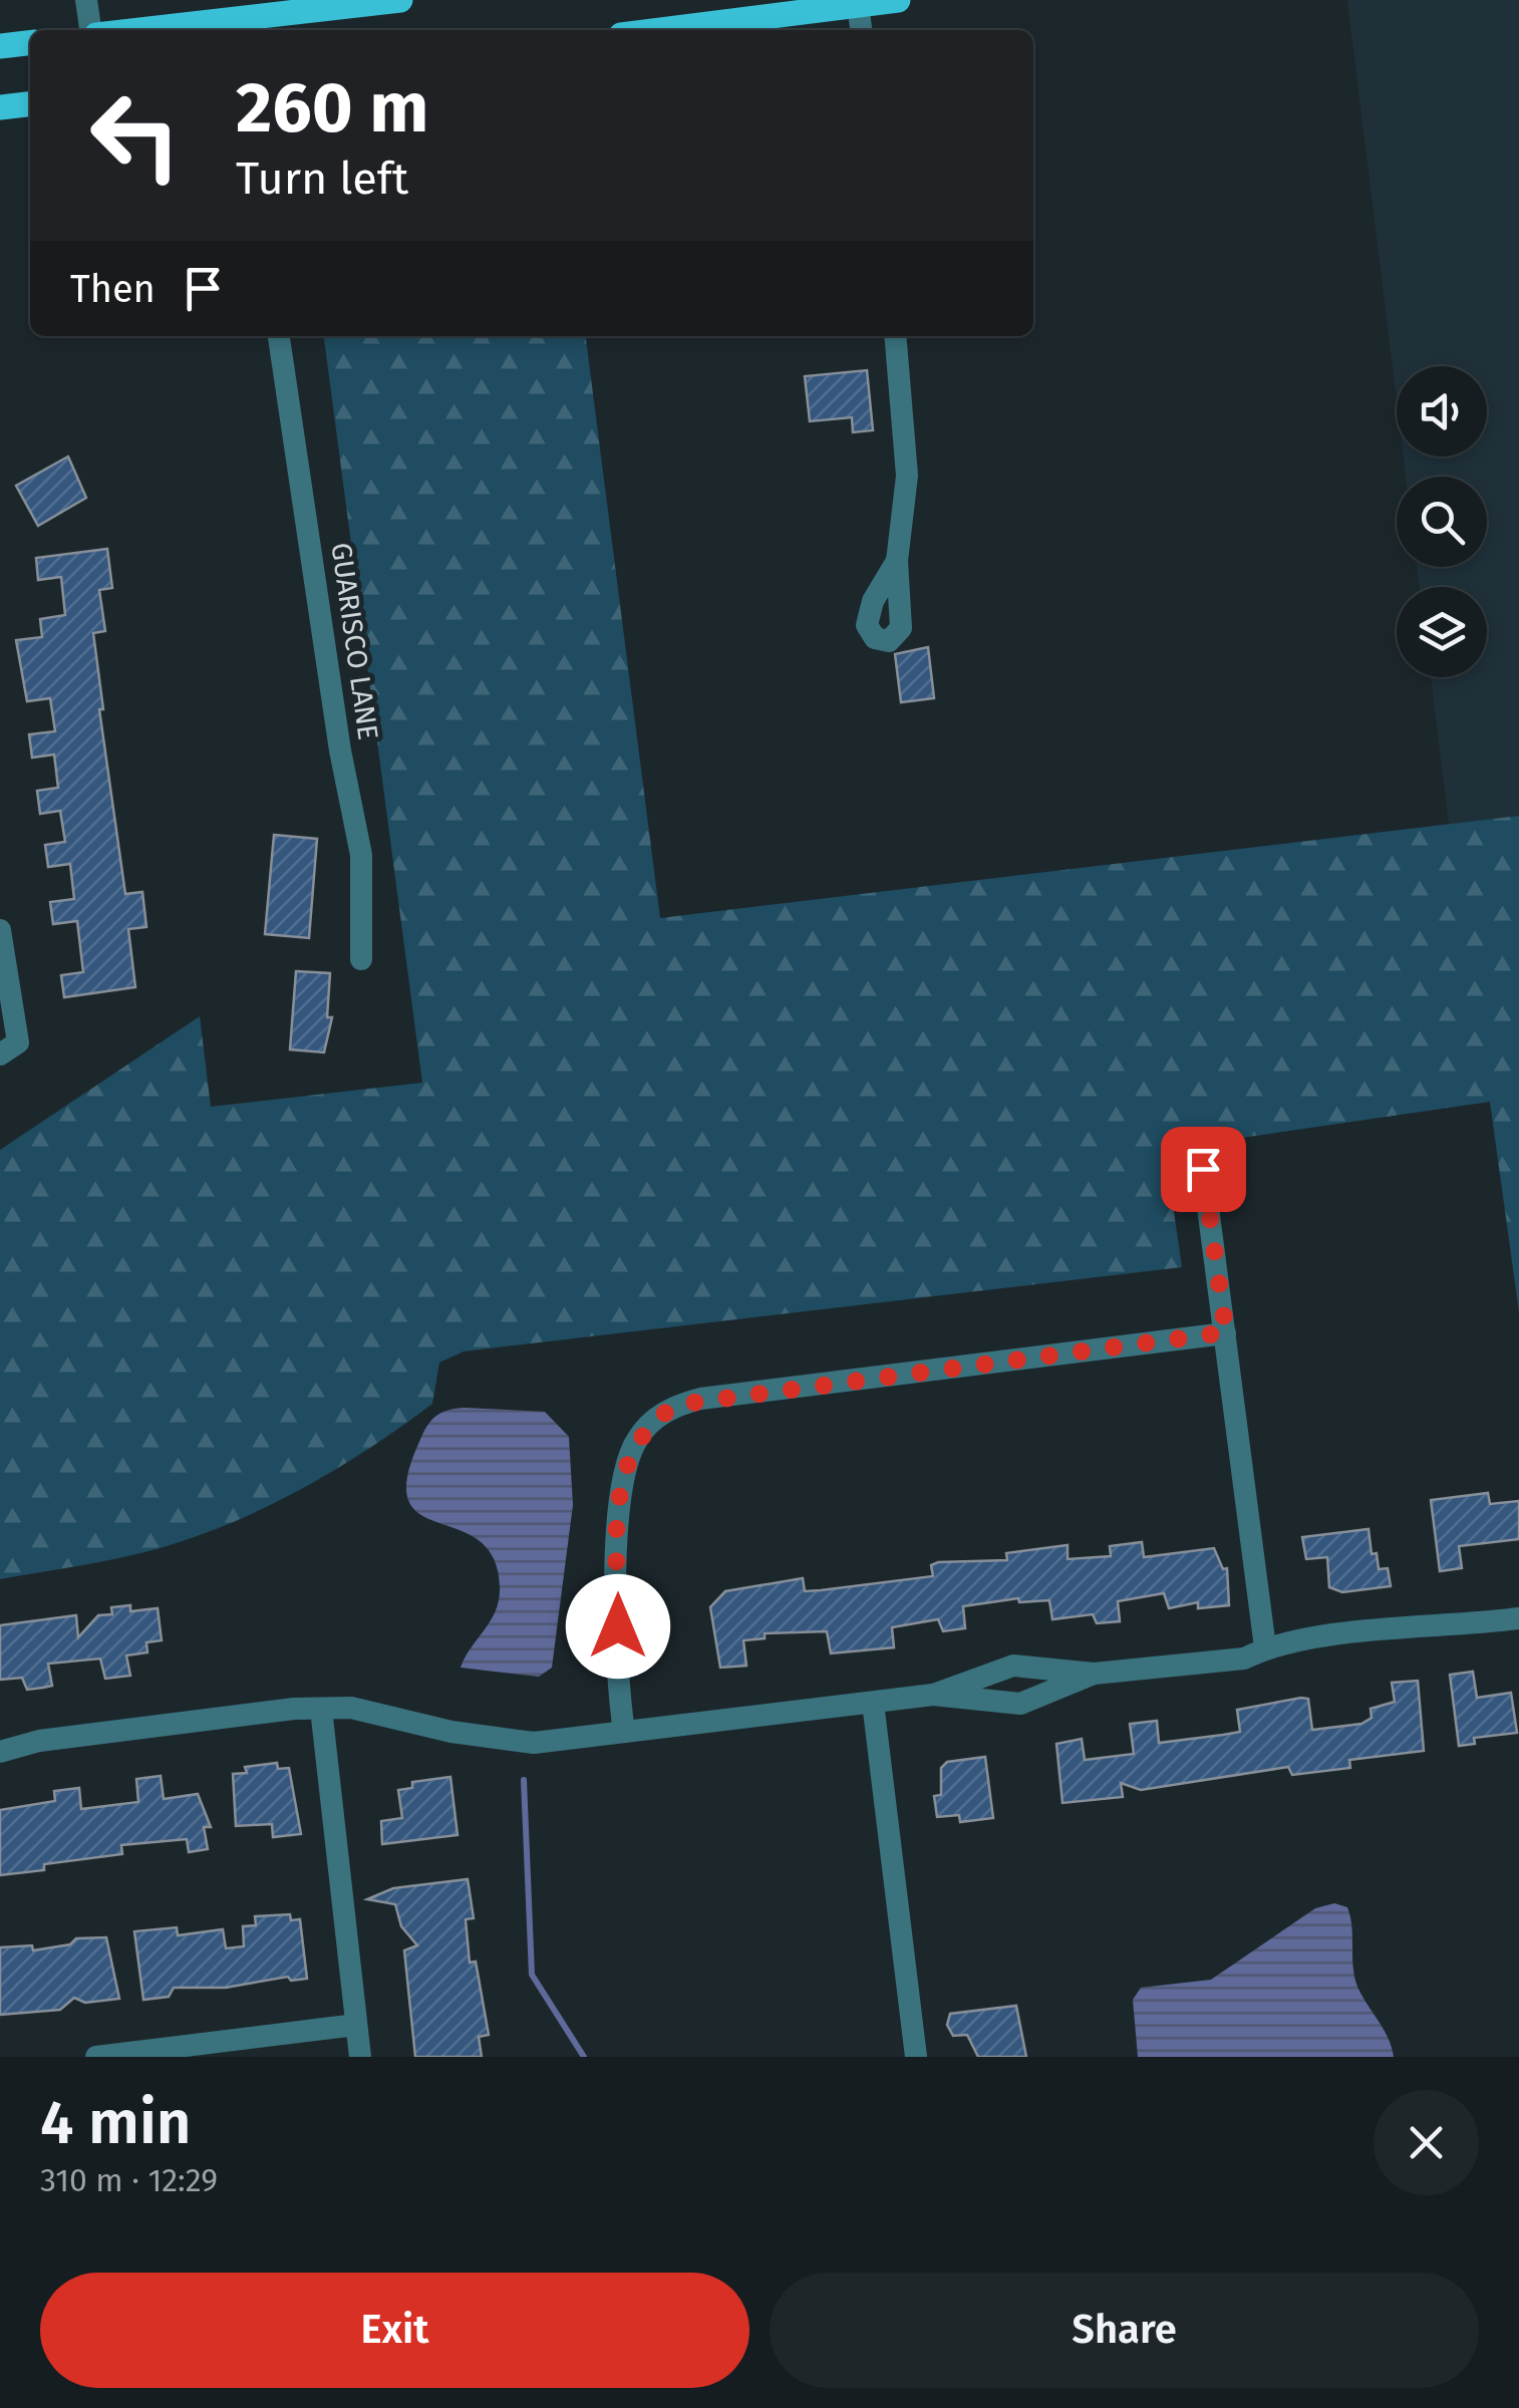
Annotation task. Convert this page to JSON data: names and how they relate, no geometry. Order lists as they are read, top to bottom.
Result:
{
  "streets": {
    "street": ["GUARISCO LANE"]
  },
  "page": {
    "turn": ["260 m", "Turn left"],
    "then": "Then",
    "heading": ["4 min", "310 m · 12:29"],
    "buttons": ["Exit", "Share"]
  }
}
